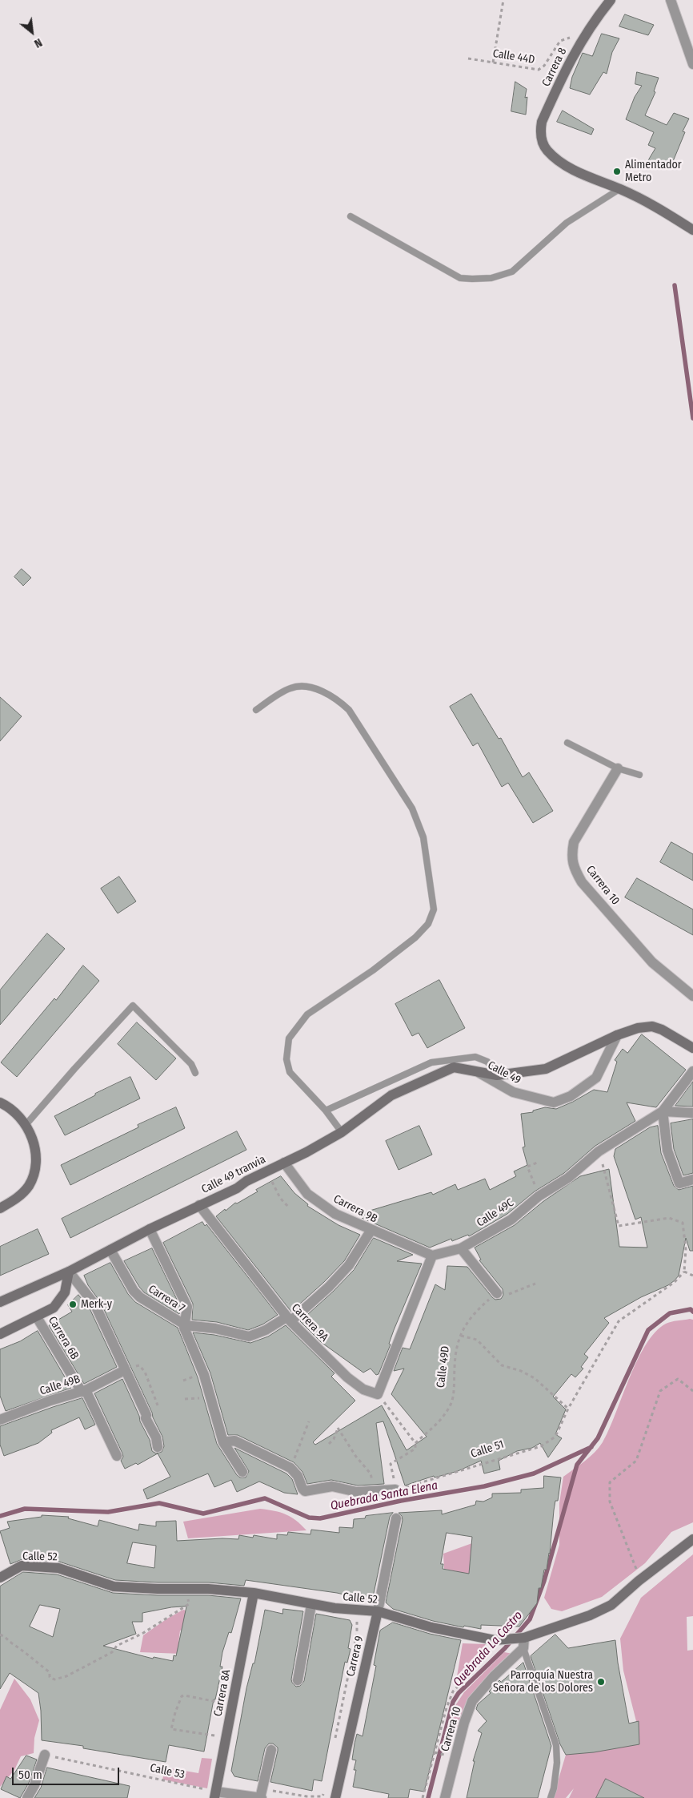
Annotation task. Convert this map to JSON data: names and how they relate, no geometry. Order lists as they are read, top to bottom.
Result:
{
  "streets": {
    "street": [
      "Carrera 8",
      "Carrera 10",
      "Calle 49",
      "Calle 49 tranvia",
      "Carrera 9B",
      "Calle 49C",
      "Carrera 7",
      "Carrera 9A",
      "Carrera 6B",
      "Calle 49B",
      "Calle 52",
      "Carrera 9",
      "Carrera 8A"
    ],
    "path": [
      "Calle 44D",
      "Calle 49D",
      "Calle 51",
      "Calle 53"
    ]
  },
  "crossings": [
    ["Calle 44D", "Carrera 8"],
    ["Carrera 10", "Calle 52"],
    ["Calle 49", "Calle 49 tranvia"],
    ["Calle 49 tranvia", "Carrera 9B"],
    ["Calle 49 tranvia", "Carrera 7"],
    ["Calle 49 tranvia", "Carrera 9A"],
    ["Carrera 9B", "Calle 49C"],
    ["Carrera 6B", "Calle 49B"],
    ["Calle 52", "Carrera 9"],
    ["Calle 52", "Carrera 8A"],
    ["Carrera 8A", "Calle 53"]
  ],
  "water": ["Quebrada Santa Elena", "Quebrada La Castro"],
  "places": ["Alimentador Metro", "Merk-y", "Parroquía Nuestra Señora de los Dolores"],
  "scale_bar": "50 m",
  "north": "bottom right"
}
